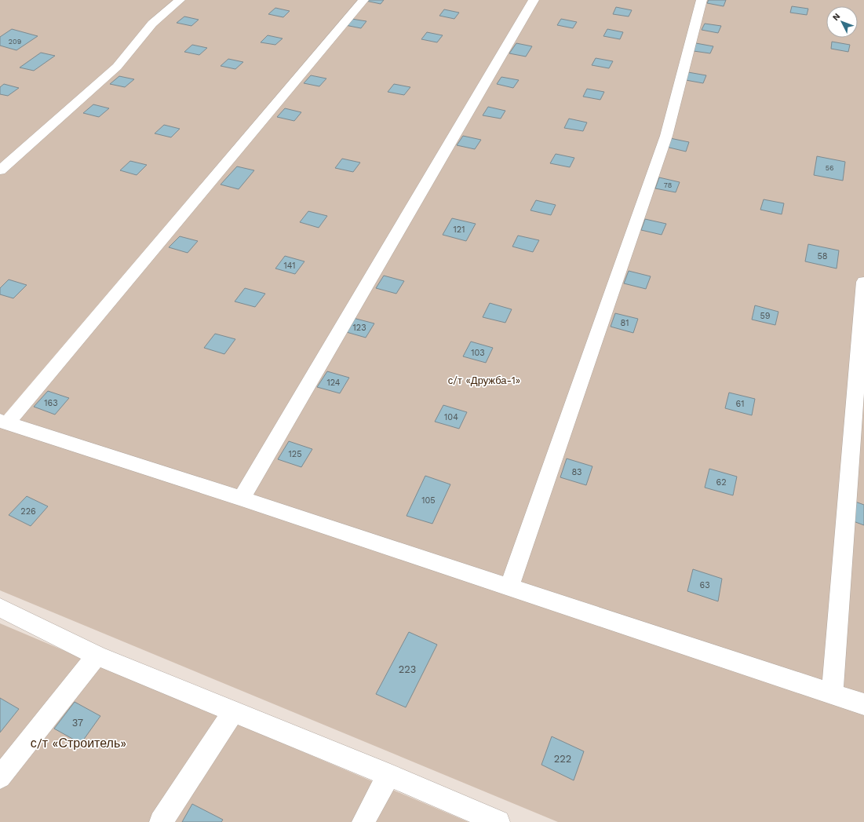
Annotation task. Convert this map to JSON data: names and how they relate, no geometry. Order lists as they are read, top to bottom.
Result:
{
  "parks": ["с/т «Дружба-1»", "с/т «Строитель»"],
  "house_numbers": [
    "209",
    "56",
    "78",
    "121",
    "58",
    "141",
    "59",
    "81",
    "123",
    "103",
    "124",
    "163",
    "61",
    "104",
    "125",
    "83",
    "62",
    "105",
    "226",
    "63",
    "223",
    "37",
    "222"
  ],
  "north": "top left"
}
